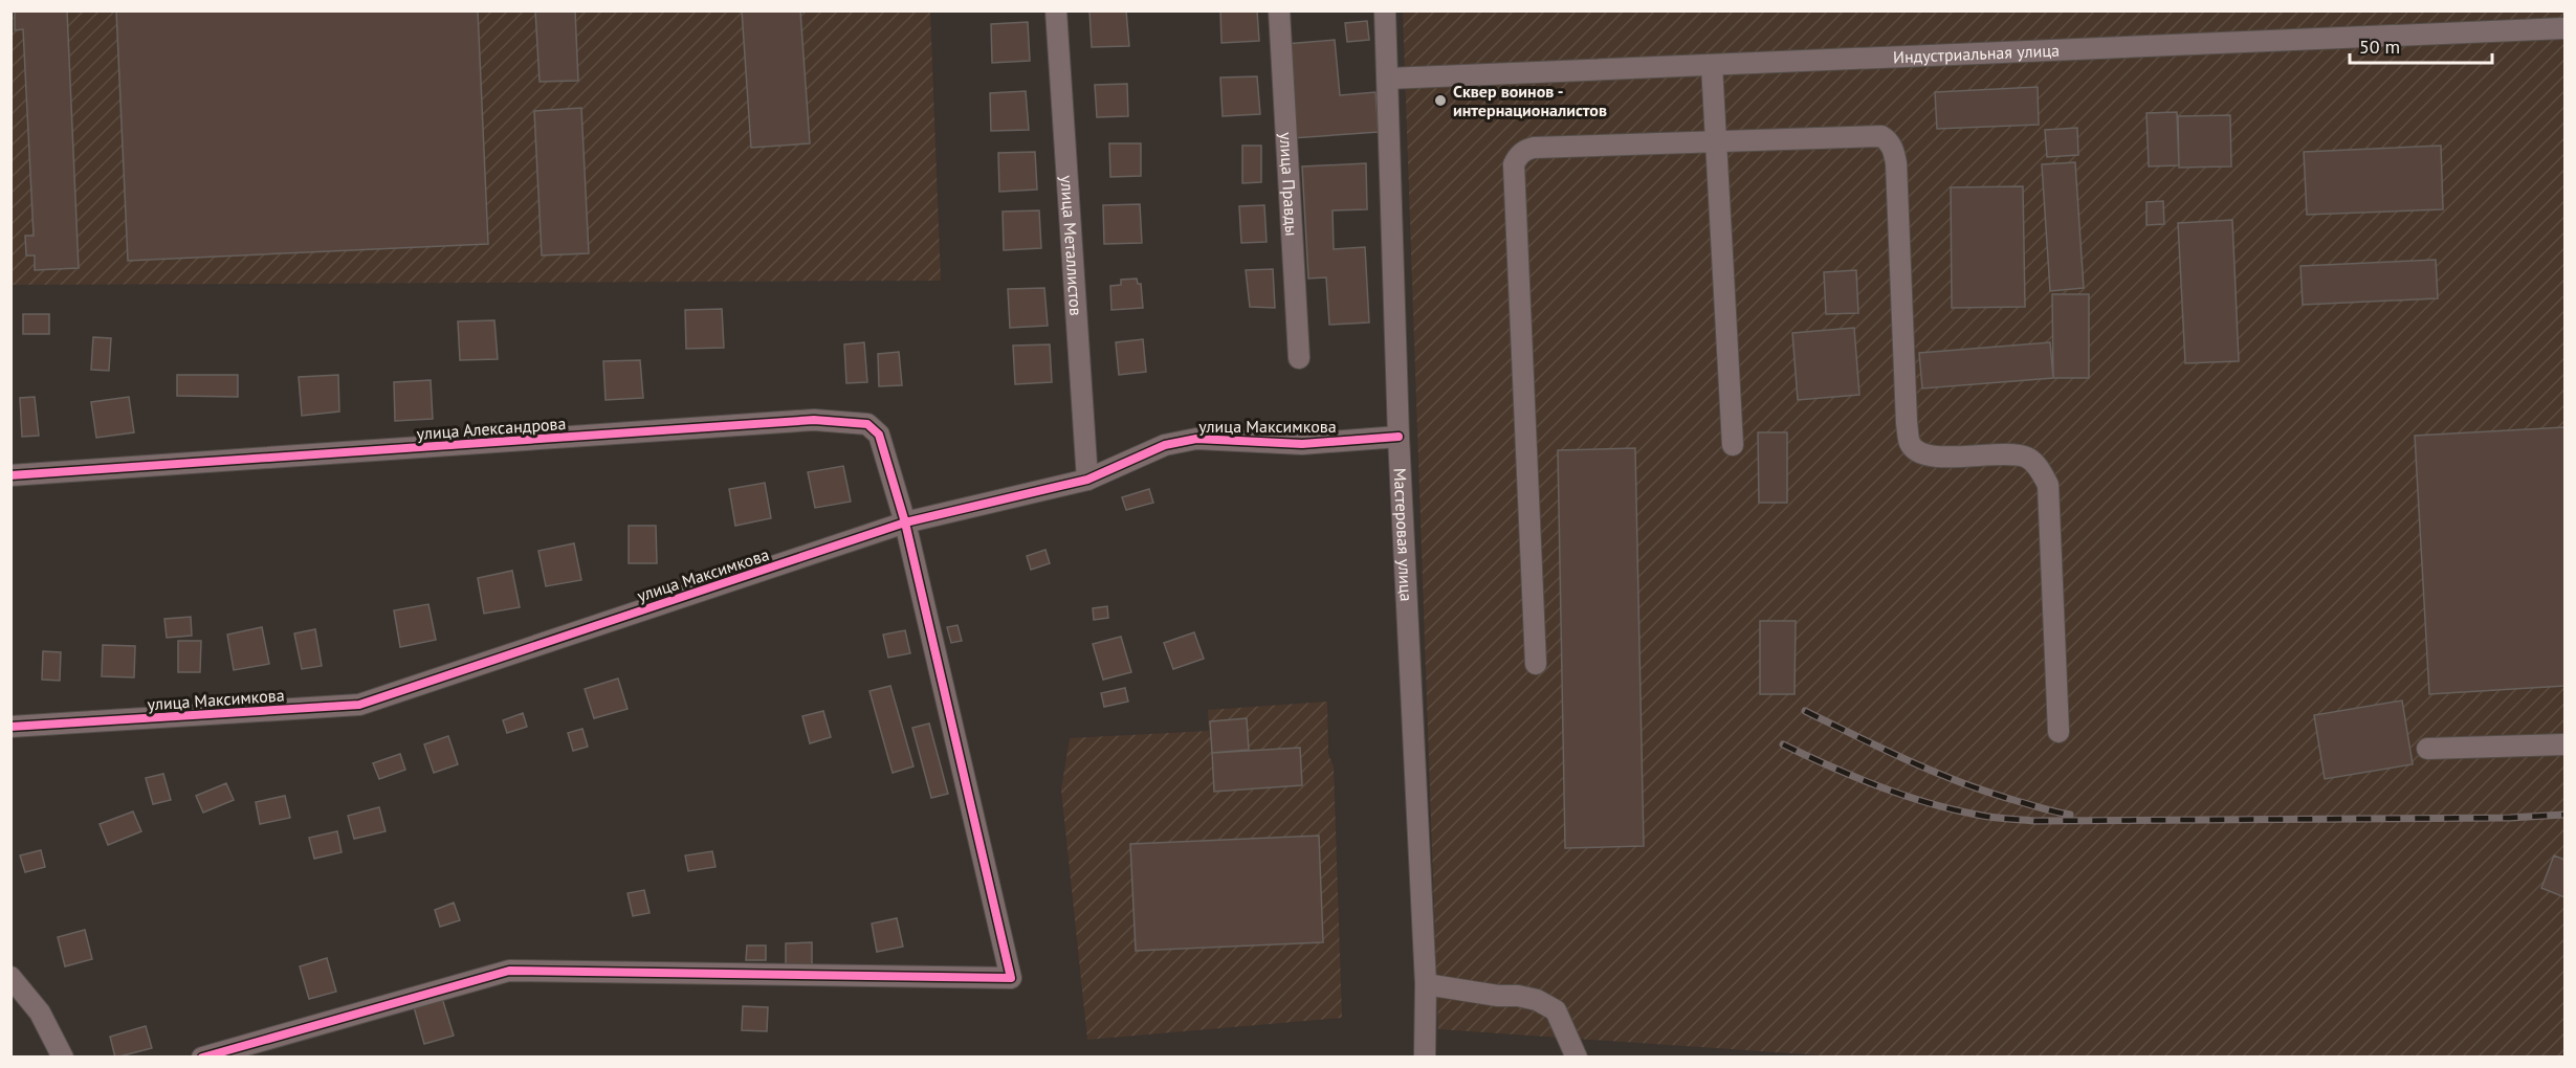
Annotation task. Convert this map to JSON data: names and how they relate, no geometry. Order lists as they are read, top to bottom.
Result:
{
  "streets": {
    "street": [
      "Индустриальная улица",
      "улица Правды",
      "улица Металлистов",
      "улица Максимкова",
      "улица Александрова",
      "Мастеровая улица"
    ]
  },
  "crossings": [
    ["Индустриальная улица", "Мастеровая улица"],
    ["улица Металлистов", "улица Максимкова"],
    ["улица Максимкова", "улица Александрова"],
    ["улица Максимкова", "Мастеровая улица"]
  ],
  "places": ["Сквер воинов - интернационалистов"],
  "scale_bar": "50 m"
}
